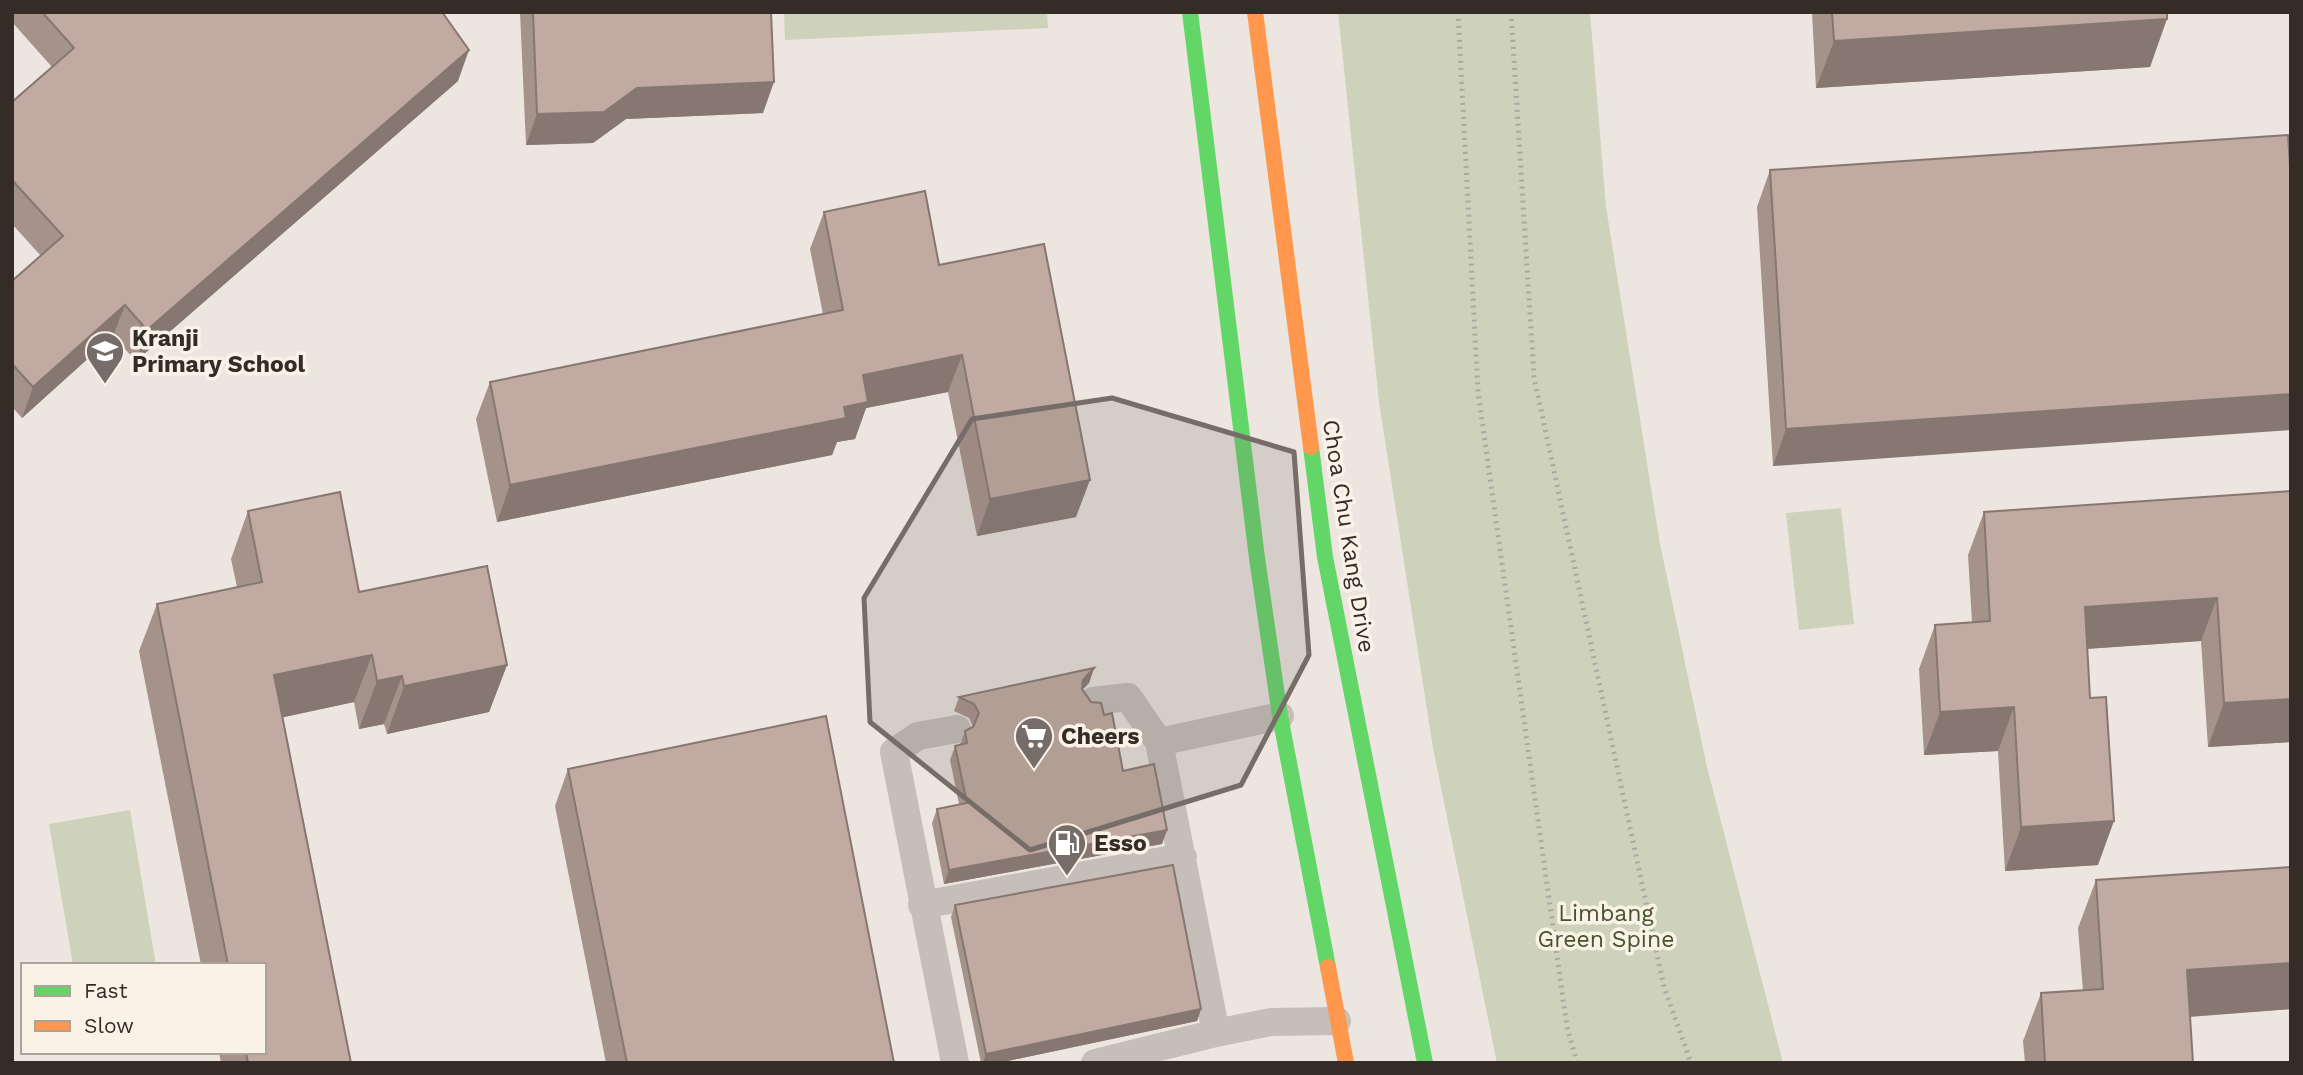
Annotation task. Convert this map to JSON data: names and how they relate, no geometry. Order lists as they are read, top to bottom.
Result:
{
  "streets": {
    "main road": ["Choa Chu Kang Drive"]
  },
  "parks": ["Limbang Green Spine"],
  "places": {
    "school or university": ["Kranji Primary School"],
    "supermarket": ["Cheers"],
    "fuel station": ["Esso"]
  },
  "legend": ["Fast", "Slow"]
}
